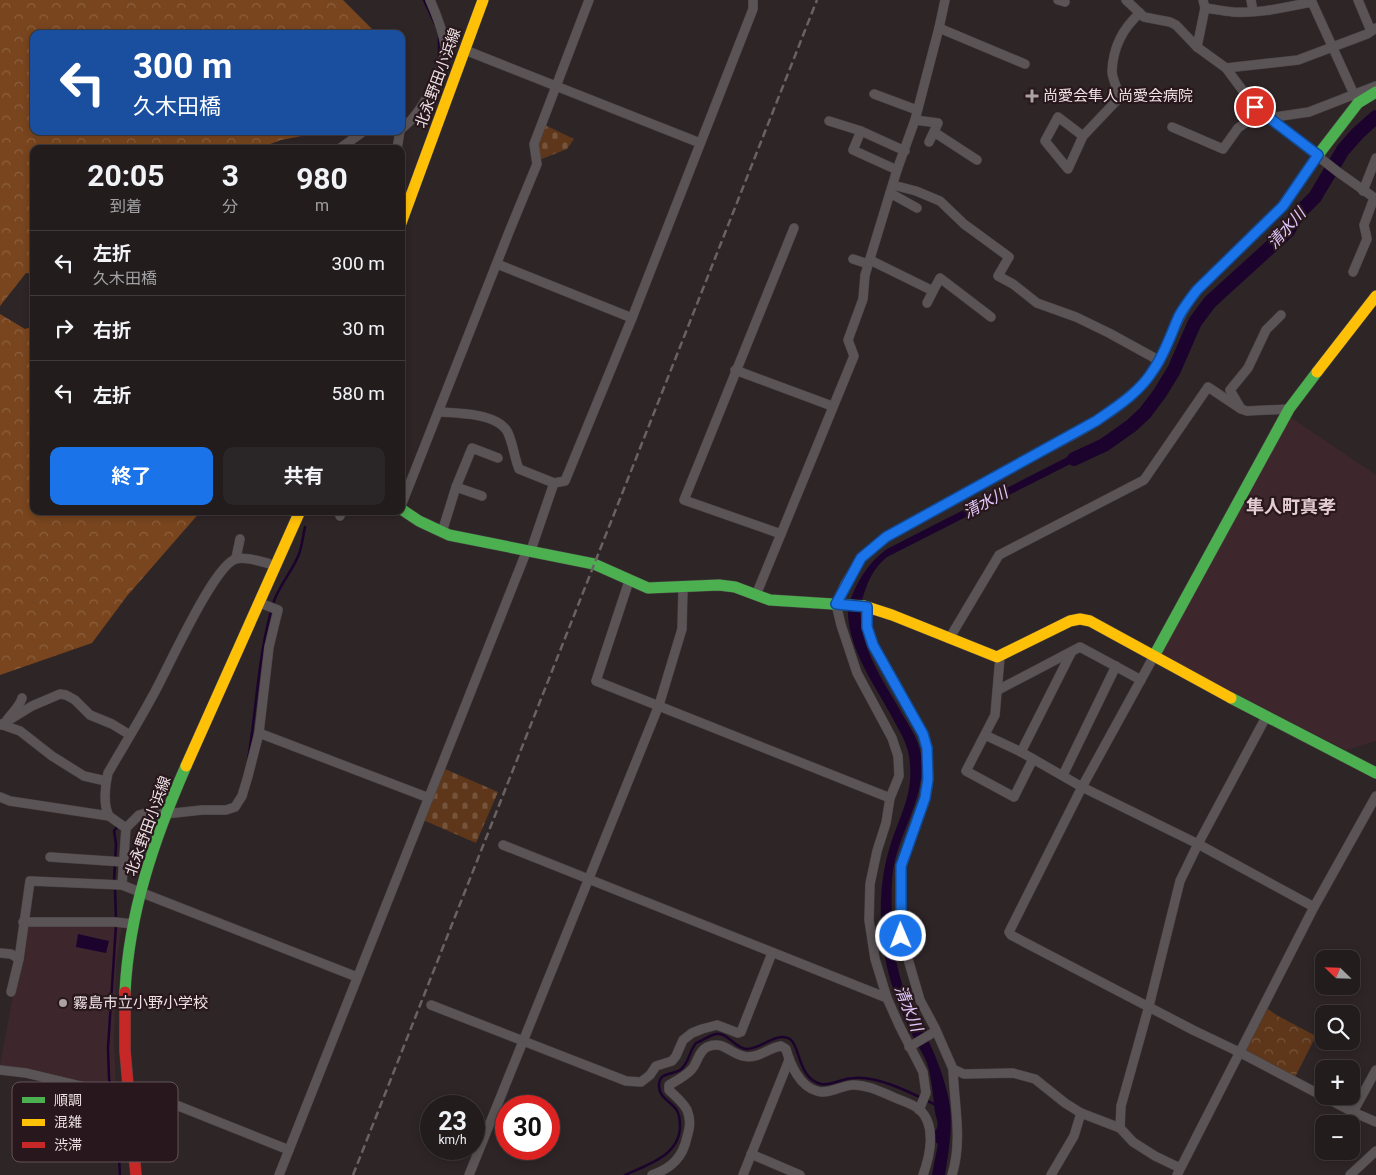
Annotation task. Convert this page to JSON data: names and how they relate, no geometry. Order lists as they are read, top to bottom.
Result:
{
  "streets": {
    "street": ["北永野田小浜線"]
  },
  "districts": ["隼人町真孝"],
  "water": ["清水川"],
  "places": {
    "health": ["尚愛会隼人尚愛会病院"],
    "other": ["霧島市立小野小学校"]
  },
  "legend": ["順調", "混雑", "渋滞"],
  "north": "top left",
  "page": {
    "turn": ["300 m", "久木田橋"],
    "eta": [
      "20:05",
      "到着",
      "3",
      "分",
      "980",
      "m"
    ],
    "list": [
      {
        "name": "左折",
        "note": "久木田橋",
        "value": "300 m"
      },
      {
        "name": "右折",
        "value": "30 m"
      },
      {
        "name": "左折",
        "value": "580 m"
      }
    ],
    "buttons": ["終了", "共有"],
    "map_buttons": ["+", "−"],
    "speed": "23 km/h",
    "limit": "30"
  }
}
